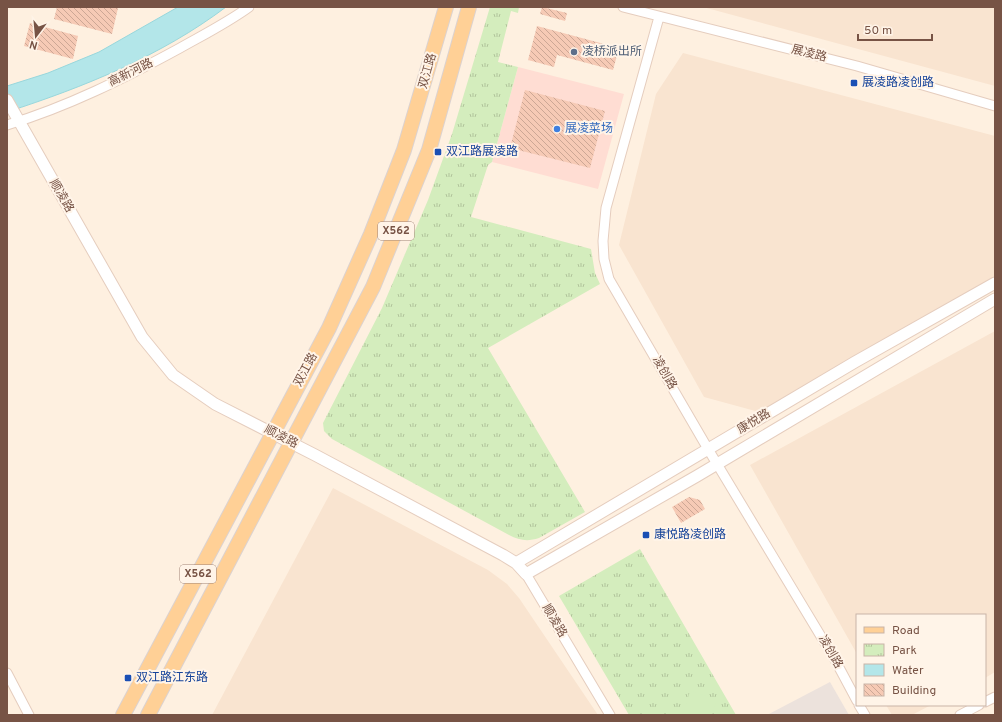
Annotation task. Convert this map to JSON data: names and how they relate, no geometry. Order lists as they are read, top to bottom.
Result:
{
  "streets": {
    "main road": ["双江路", "X562"],
    "street": [
      "展凌路",
      "高新河路",
      "顺凌路",
      "凌创路",
      "康悦路"
    ]
  },
  "crossings": [
    ["展凌路", "凌创路"],
    ["双江路", "顺凌路"],
    ["高新河路", "顺凌路"],
    ["顺凌路", "康悦路"],
    ["凌创路", "康悦路"]
  ],
  "places": {
    "other": ["凌桥派出所", "展凌菜场"],
    "transit": [
      "展凌路凌创路",
      "双江路展凌路",
      "康悦路凌创路",
      "双江路江东路"
    ]
  },
  "legend": [
    "Road",
    "Park",
    "Water",
    "Building"
  ],
  "scale_bar": "50 m",
  "north": "bottom"
}
